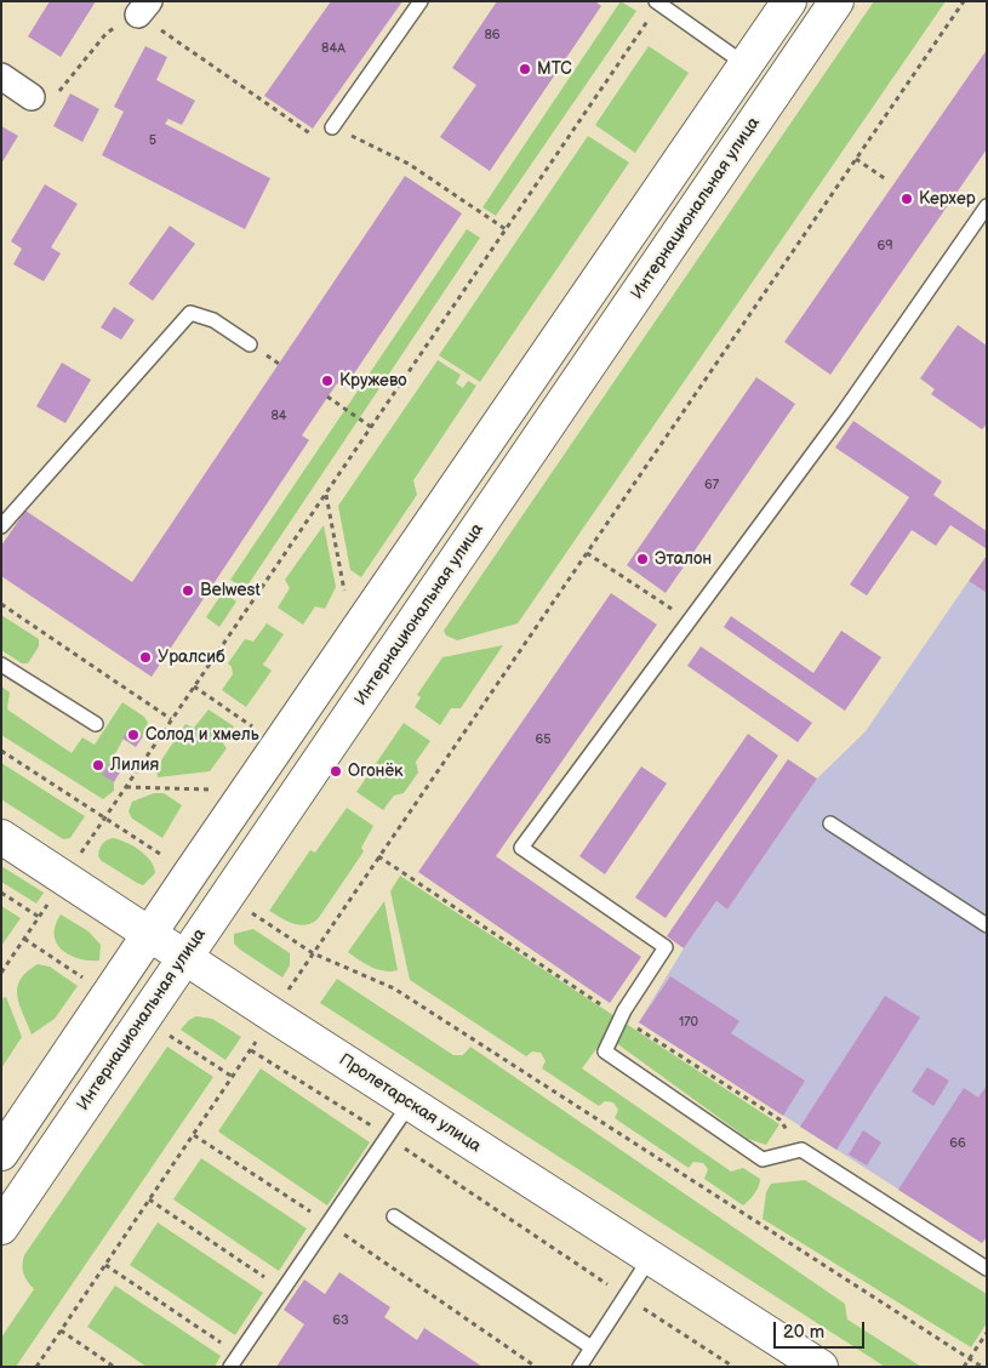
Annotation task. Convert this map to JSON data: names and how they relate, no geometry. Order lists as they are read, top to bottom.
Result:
{
  "streets": {
    "main road": ["Интернациональная улица", "Пролетарская улица"]
  },
  "crossings": [
    ["Интернациональная улица", "Пролетарская улица"]
  ],
  "places": [
    "МТС",
    "Керхер",
    "Кружево",
    "Эталон",
    "Belwest",
    "Уралсиб",
    "Солод и хмель",
    "Лилия",
    "Огонёк"
  ],
  "house_numbers": [
    "86",
    "84А",
    "5",
    "69",
    "84",
    "67",
    "65",
    "170",
    "66",
    "63"
  ],
  "scale_bar": "20 m"
}
